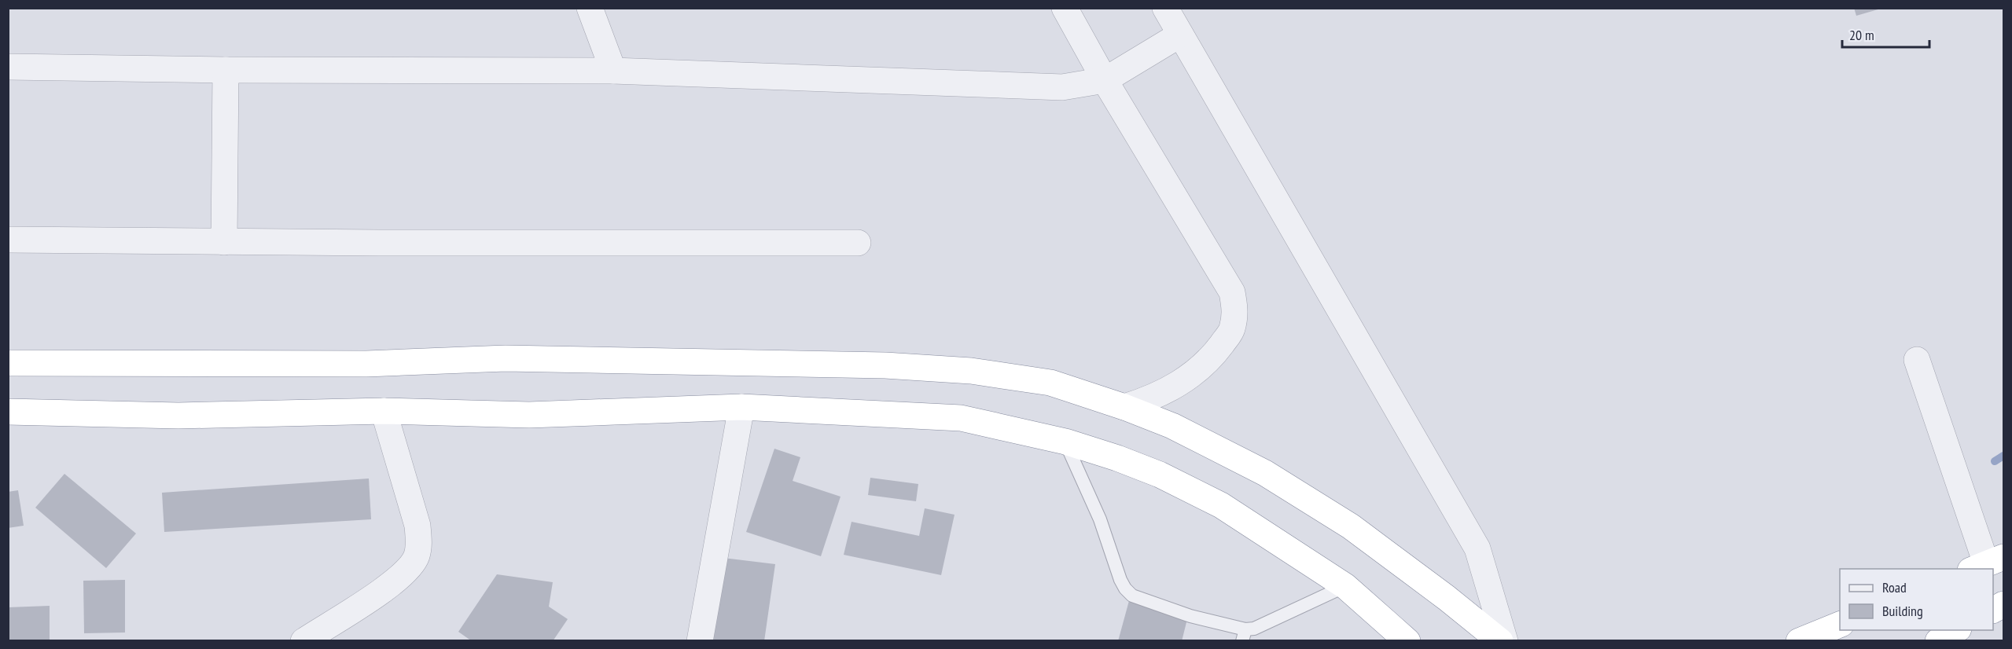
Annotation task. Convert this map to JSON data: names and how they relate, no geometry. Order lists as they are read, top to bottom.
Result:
{
  "legend": ["Road", "Building"],
  "scale_bar": "20 m"
}
